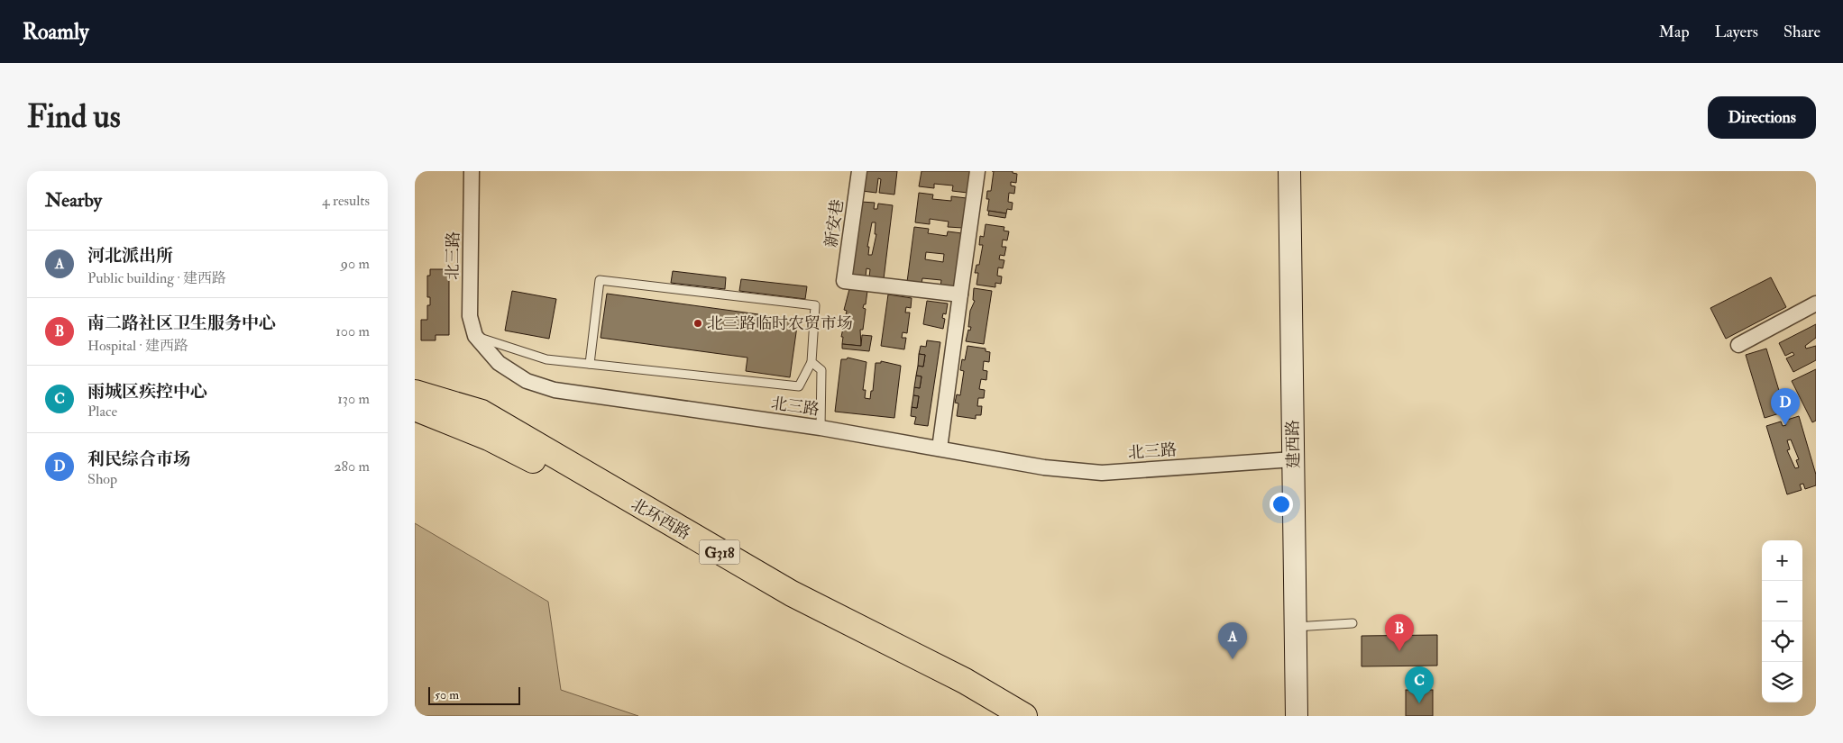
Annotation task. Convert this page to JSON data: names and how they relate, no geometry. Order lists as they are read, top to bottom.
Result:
{
  "streets": {
    "highway": ["北环西路", "G318"],
    "street": ["新安巷", "北三路", "建西路"]
  },
  "crossings": [
    ["北三路", "建西路"]
  ],
  "places": ["北三路临时农贸市场"],
  "scale_bar": "50 m",
  "page": {
    "header": "Roamly",
    "nav": ["Map", "Layers", "Share"],
    "buttons": "Directions",
    "title": "Find us",
    "heading": ["Nearby", "4 results"],
    "list": [
      {
        "mark": "A",
        "name": "河北派出所",
        "note": "Public building · 建西路",
        "value": "90 m"
      },
      {
        "mark": "B",
        "name": "南二路社区卫生服务中心",
        "note": "Hospital · 建西路",
        "value": "100 m"
      },
      {
        "mark": "C",
        "name": "雨城区疾控中心",
        "note": "Place",
        "value": "130 m"
      },
      {
        "mark": "D",
        "name": "利民综合市场",
        "note": "Shop",
        "value": "280 m"
      }
    ],
    "pins": [
      "D",
      "B",
      "A",
      "C"
    ],
    "map_buttons": ["+", "−"],
    "scale": "50 m"
  }
}
